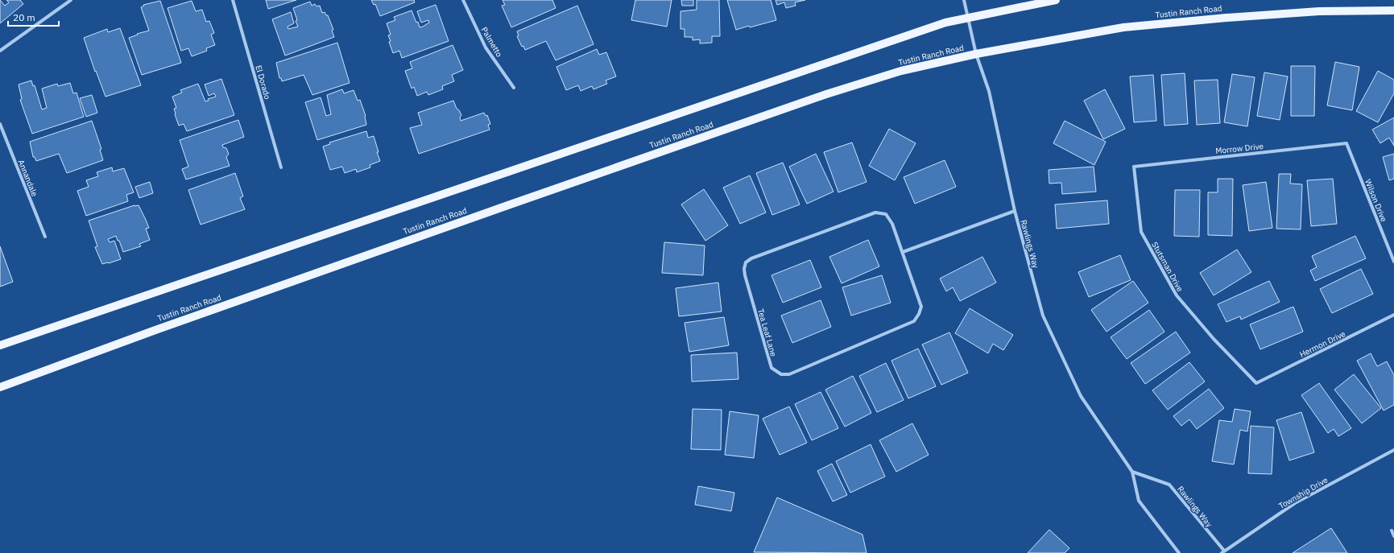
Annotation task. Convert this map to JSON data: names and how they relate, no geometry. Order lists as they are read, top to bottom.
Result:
{
  "streets": {
    "main road": ["Tustin Ranch Road"],
    "street": [
      "Palmetto",
      "El Dorado",
      "Morrow Drive",
      "Annandale",
      "Wilson Drive",
      "Rawlings Way",
      "Stutsman Drive",
      "Tea Leaf Lane",
      "Hermon Drive",
      "Township Drive"
    ]
  },
  "crossings": [
    ["Tustin Ranch Road", "Rawlings Way"],
    ["Morrow Drive", "Wilson Drive"],
    ["Morrow Drive", "Stutsman Drive"],
    ["Rawlings Way", "Township Drive"],
    ["Stutsman Drive", "Hermon Drive"]
  ],
  "scale_bar": "20 m"
}
